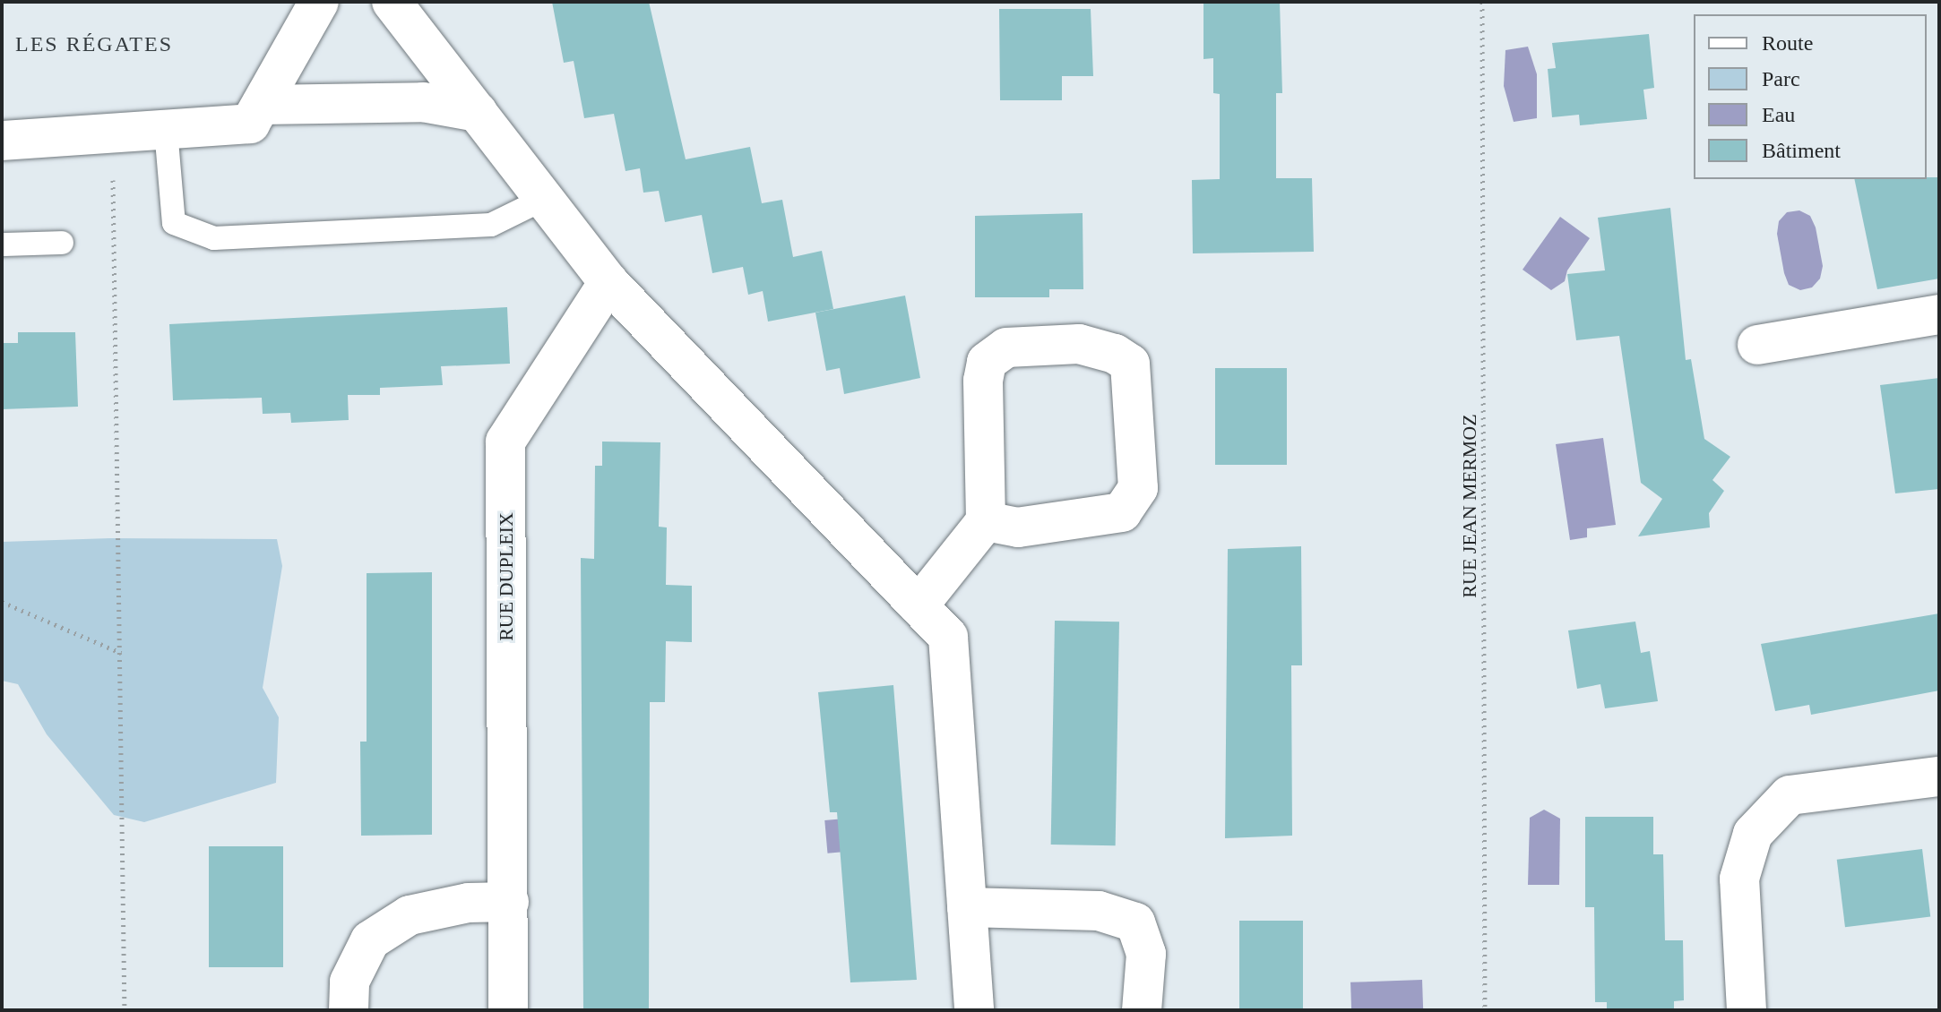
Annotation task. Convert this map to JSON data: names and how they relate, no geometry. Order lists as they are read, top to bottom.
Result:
{
  "streets": {
    "street": ["RUE DUPLEIX"],
    "path": ["RUE JEAN MERMOZ"]
  },
  "districts": ["LES RÉGATES"],
  "legend": [
    "Route",
    "Parc",
    "Eau",
    "Bâtiment"
  ]
}
